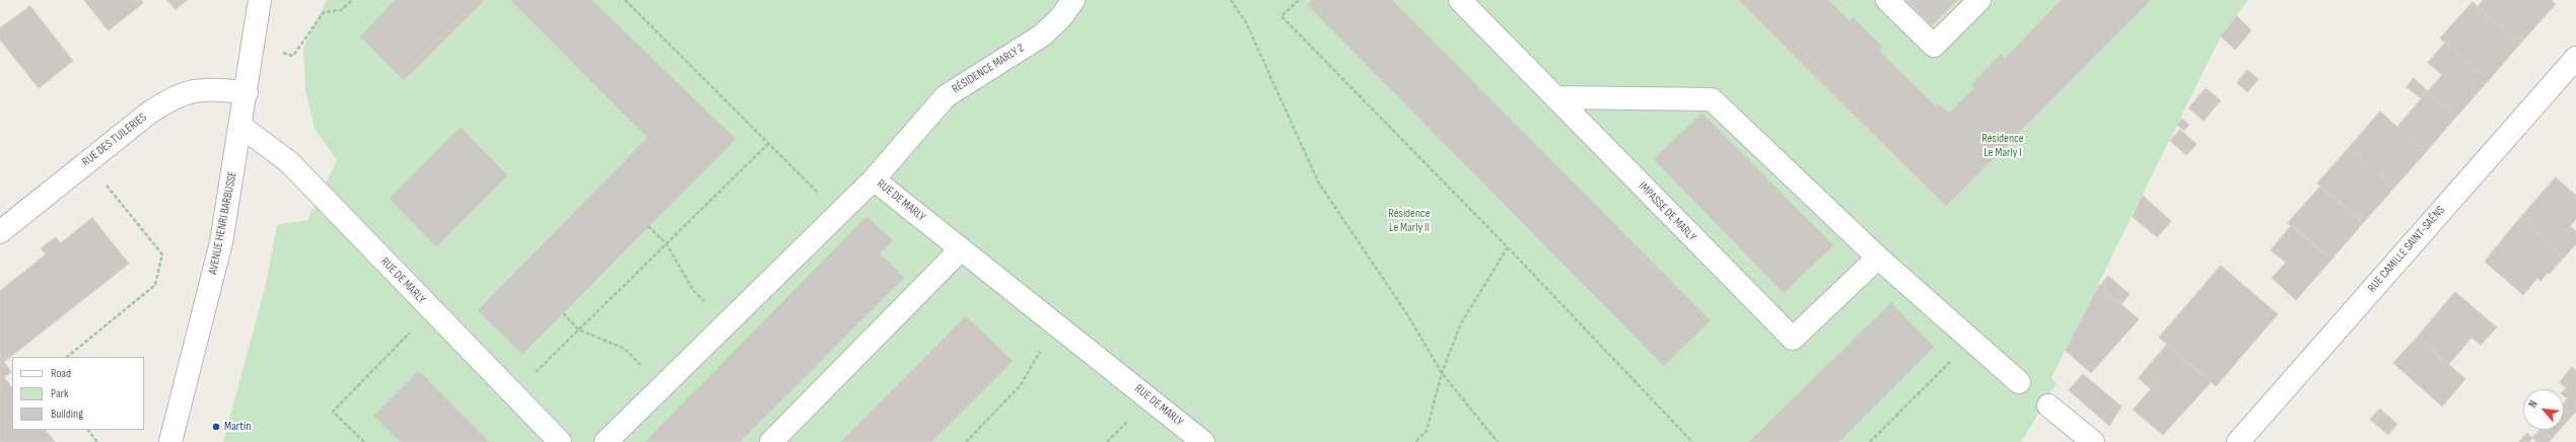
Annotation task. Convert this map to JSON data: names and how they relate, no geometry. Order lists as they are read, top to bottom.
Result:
{
  "streets": {
    "street": [
      "RÉSIDENCE MARLY 2",
      "RUE DES TUILERIES",
      "RUE DE MARLY",
      "IMPASSE DE MARLY",
      "AVENUE HENRI BARBUSSE",
      "RUE CAMILLE SAINT-SAËNS"
    ]
  },
  "crossings": [
    ["RÉSIDENCE MARLY 2", "RUE DE MARLY"],
    ["RUE DES TUILERIES", "AVENUE HENRI BARBUSSE"],
    ["RUE DE MARLY", "AVENUE HENRI BARBUSSE"]
  ],
  "parks": ["Résidence Le Marly I", "Résidence Le Marly II"],
  "places": ["Martin"],
  "legend": ["Road", "Park", "Building"],
  "north": "top left"
}
